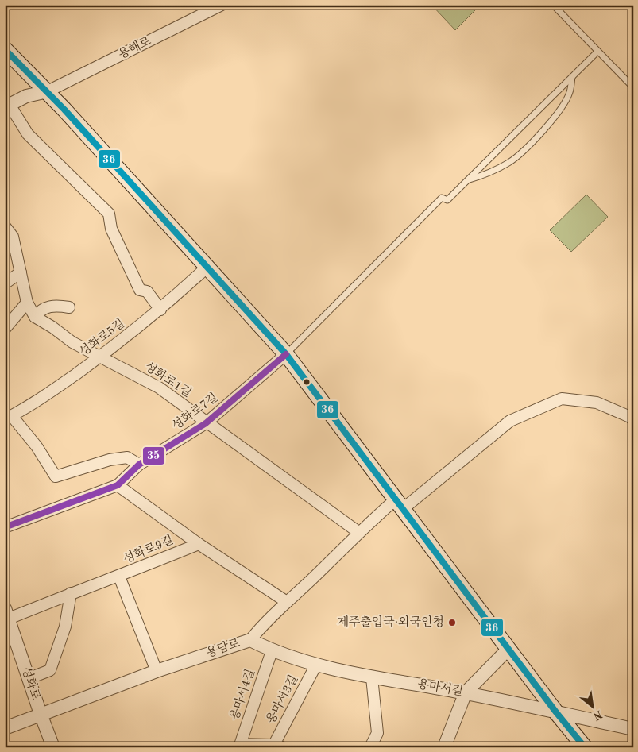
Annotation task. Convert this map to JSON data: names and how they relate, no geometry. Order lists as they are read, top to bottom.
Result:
{
  "streets": {
    "street": [
      "용해로",
      "성화로5길",
      "성화로1길",
      "성화로7길",
      "성화로9길",
      "용담로",
      "성화로",
      "용마서길",
      "용마서4길",
      "용마서3길"
    ]
  },
  "crossings": [
    ["성화로5길", "성화로1길"],
    ["성화로1길", "성화로7길"],
    ["성화로1길", "용담로"],
    ["성화로9길", "성화로"],
    ["용담로", "성화로"],
    ["용담로", "용마서길"],
    ["용마서길", "용마서4길"],
    ["용마서길", "용마서3길"]
  ],
  "places": ["제주출입국·외국인청"],
  "lines": ["transit line 36", "transit line 35"],
  "north": "bottom right"
}
